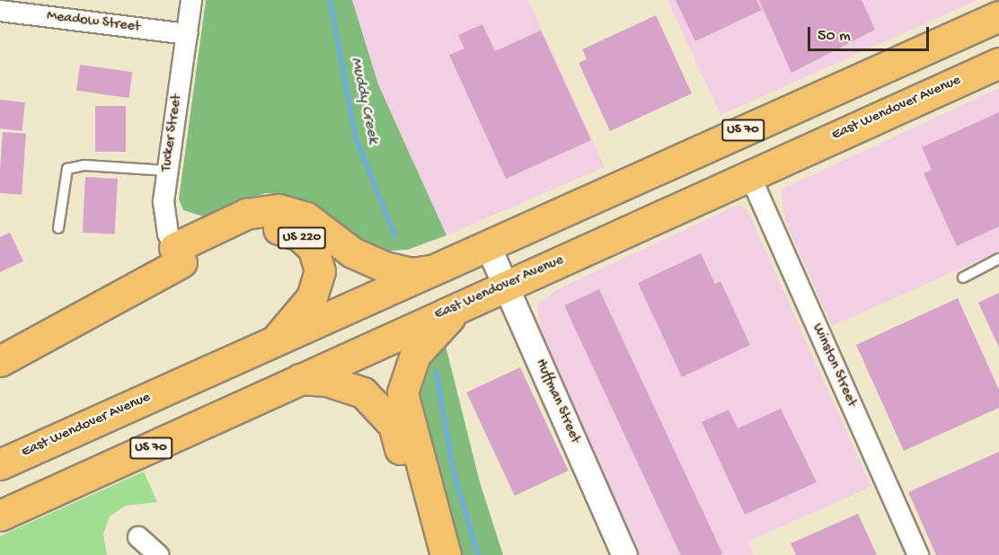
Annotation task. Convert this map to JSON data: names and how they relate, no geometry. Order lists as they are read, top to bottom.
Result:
{
  "streets": {
    "highway": ["East Wendover Avenue", "US 70", "US 220"],
    "street": [
      "Meadow Street",
      "Tucker Street",
      "Winston Street",
      "Huffman Street"
    ]
  },
  "crossings": [
    ["Meadow Street", "Tucker Street"],
    ["East Wendover Avenue", "US 220"],
    ["East Wendover Avenue", "Winston Street"],
    ["East Wendover Avenue", "Huffman Street"],
    ["Tucker Street", "US 220"]
  ],
  "water": ["Muddy Creek"],
  "scale_bar": "50 m"
}
